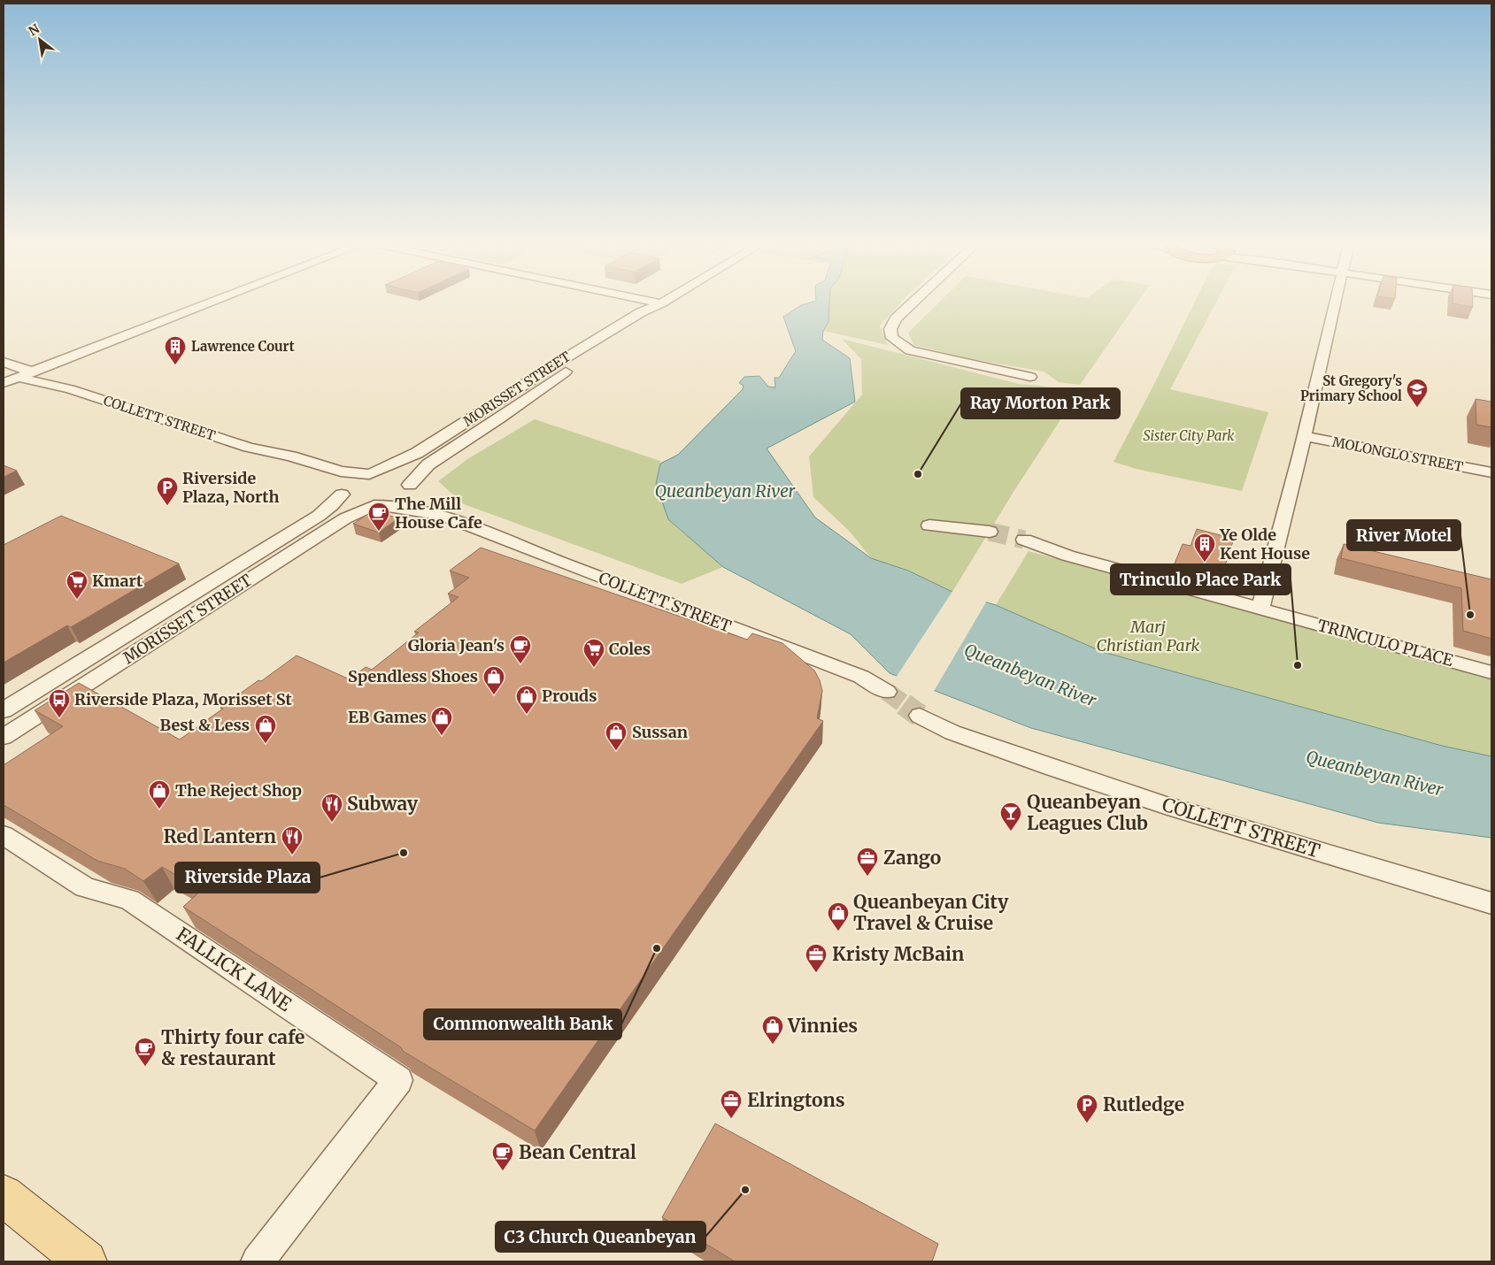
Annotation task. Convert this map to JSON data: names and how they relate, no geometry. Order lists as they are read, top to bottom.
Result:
{
  "streets": {
    "street": [
      "MORISSET STREET",
      "COLLETT STREET",
      "MOLONGLO STREET",
      "TRINCULO PLACE",
      "FALLICK LANE"
    ]
  },
  "crossings": [
    ["MORISSET STREET", "COLLETT STREET"]
  ],
  "water": ["Queanbeyan River"],
  "parks": ["Sister City Park", "Marj Christian Park"],
  "places": {
    "building": ["Lawrence Court", "Ye Olde Kent House"],
    "school or university": ["St Gregory's Primary School"],
    "other": [
      "Ray Morton Park",
      "River Motel",
      "Trinculo Place Park",
      "Riverside Plaza",
      "Commonwealth Bank",
      "C3 Church Queanbeyan"
    ],
    "parking": ["Riverside Plaza, North", "Rutledge"],
    "cafe": [
      "The Mill House Cafe",
      "Gloria Jean's",
      "Thirty four cafe & restaurant",
      "Bean Central"
    ],
    "supermarket": ["Kmart", "Coles"],
    "shop": [
      "Spendless Shoes",
      "Prouds",
      "EB Games",
      "Best & Less",
      "Sussan",
      "The Reject Shop",
      "Queanbeyan City Travel & Cruise",
      "Vinnies"
    ],
    "bus stop": ["Riverside Plaza, Morisset St"],
    "restaurant": ["Subway", "Red Lantern"],
    "bar": ["Queanbeyan Leagues Club"],
    "office": ["Zango", "Kristy McBain", "Elringtons"]
  },
  "north": "top left"
}
